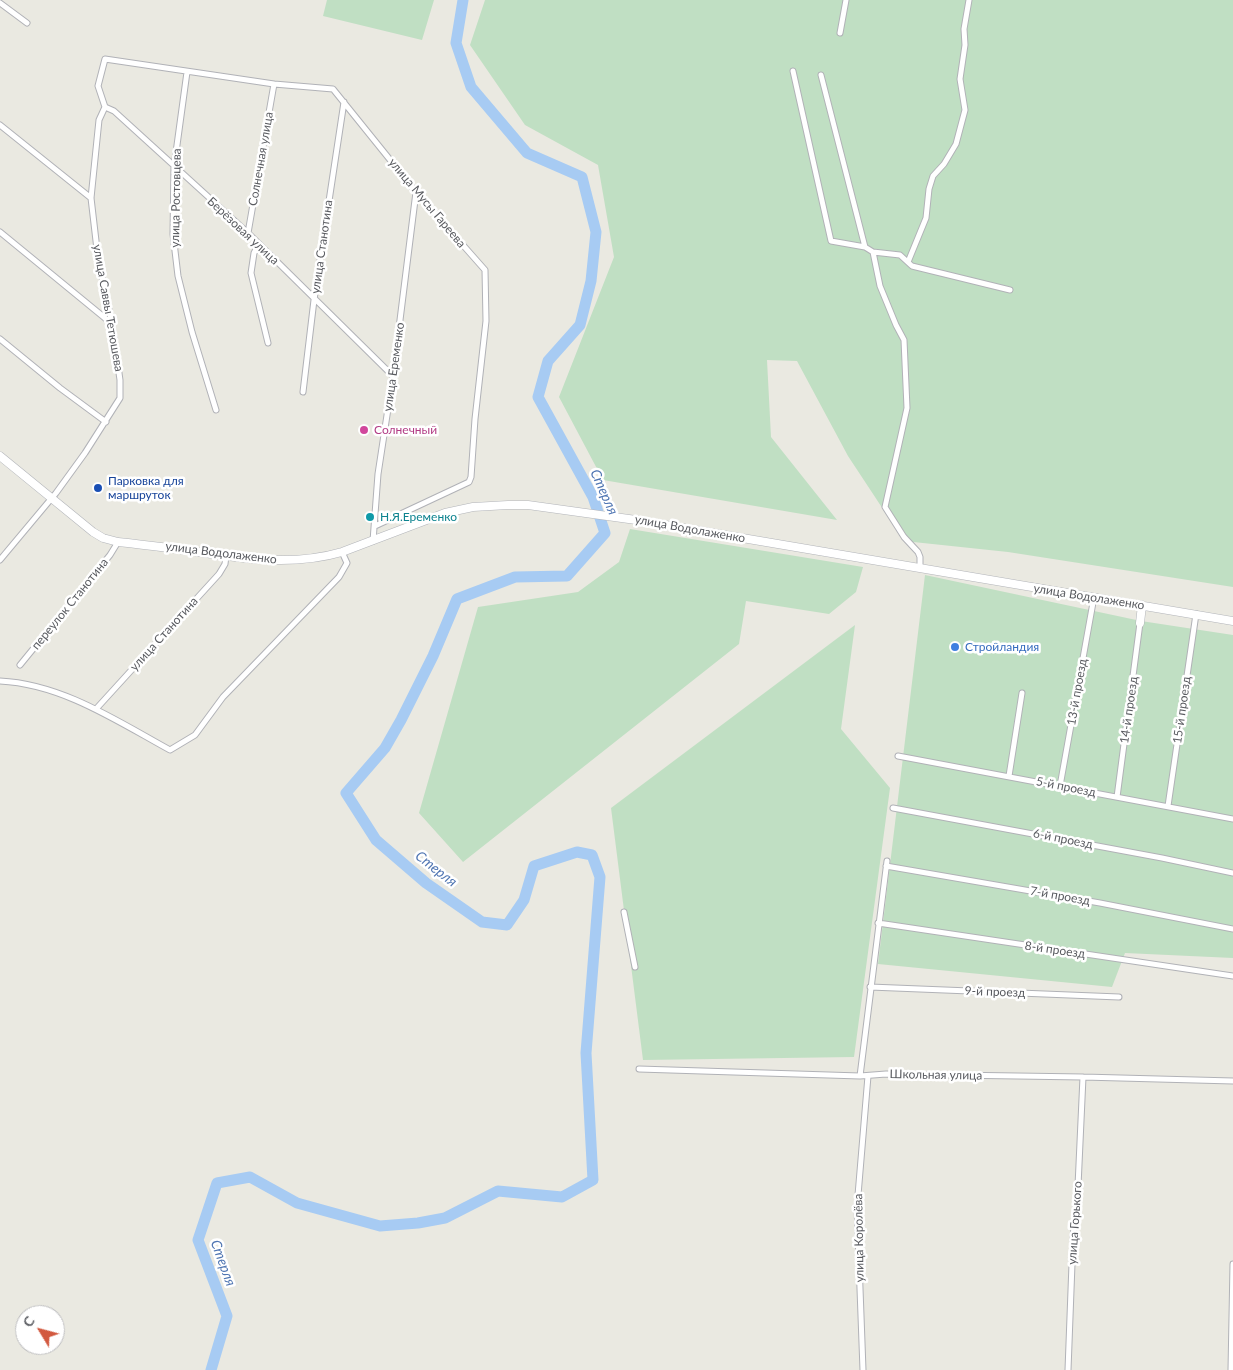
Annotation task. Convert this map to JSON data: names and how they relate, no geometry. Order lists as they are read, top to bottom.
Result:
{
  "streets": {
    "main road": ["улица Водолаженко"],
    "street": [
      "Солнечная улица",
      "улица Ростовцева",
      "улица Мусы Гареева",
      "Берёзовая улица",
      "улица Станотина",
      "улица Саввы Тетюшева",
      "улица Еременко",
      "переулок Станотина",
      "13-й проезд",
      "14-й проезд",
      "15-й проезд",
      "5-й проезд",
      "6-й проезд",
      "7-й проезд",
      "8-й проезд",
      "9-й проезд",
      "Школьная улица",
      "улица Горького",
      "улица Королёва"
    ]
  },
  "crossings": [
    ["Солнечная улица", "улица Мусы Гареева"],
    ["Солнечная улица", "Берёзовая улица"],
    ["улица Ростовцева", "улица Мусы Гареева"],
    ["улица Ростовцева", "Берёзовая улица"],
    ["улица Мусы Гареева", "Берёзовая улица"],
    ["улица Мусы Гареева", "улица Станотина"],
    ["улица Мусы Гареева", "улица Саввы Тетюшева"],
    ["улица Мусы Гареева", "улица Еременко"],
    ["Берёзовая улица", "улица Станотина"],
    ["Берёзовая улица", "улица Саввы Тетюшева"],
    ["Берёзовая улица", "улица Еременко"],
    ["улица Станотина", "улица Водолаженко"],
    ["улица Саввы Тетюшева", "улица Водолаженко"],
    ["улица Еременко", "улица Водолаженко"],
    ["улица Водолаженко", "переулок Станотина"],
    ["улица Водолаженко", "13-й проезд"],
    ["улица Водолаженко", "15-й проезд"],
    ["13-й проезд", "5-й проезд"],
    ["14-й проезд", "5-й проезд"],
    ["15-й проезд", "5-й проезд"],
    ["7-й проезд", "8-й проезд"],
    ["Школьная улица", "улица Горького"],
    ["Школьная улица", "улица Королёва"]
  ],
  "water": ["Стерля"],
  "places": [
    "Солнечный",
    "Парковка для маршруток",
    "Н.Я.Еременко",
    "Стройландия"
  ],
  "north": "top left"
}
